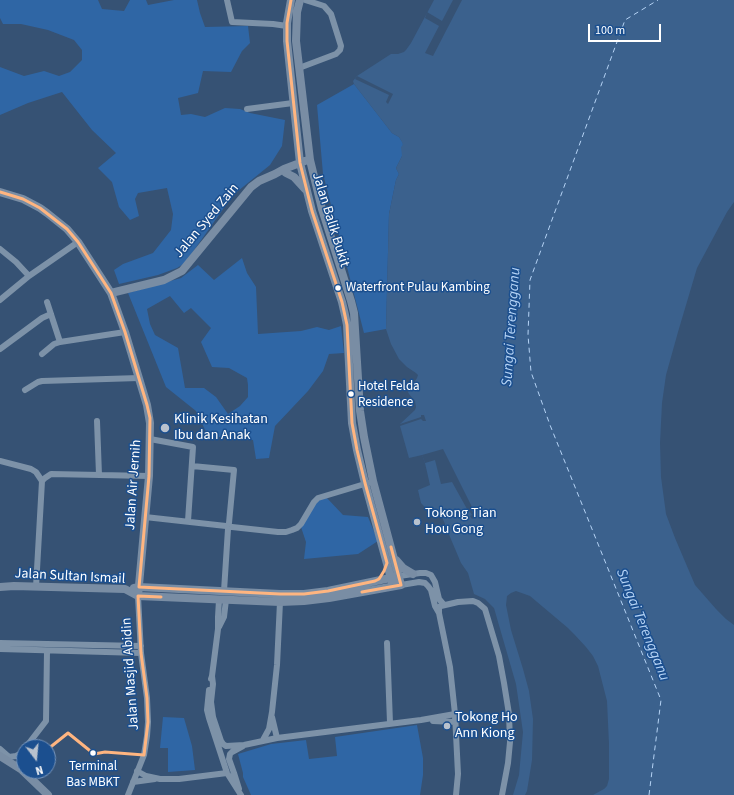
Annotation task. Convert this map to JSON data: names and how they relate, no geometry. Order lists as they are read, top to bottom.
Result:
{
  "streets": {
    "main road": [
      "Jalan Balik Bukit",
      "Jalan Syed Zain",
      "Jalan Air Jernih",
      "Jalan Sultan Ismail"
    ],
    "street": ["Jalan Masjid Abidin"]
  },
  "crossings": [
    ["Jalan Balik Bukit", "Jalan Syed Zain"],
    ["Jalan Balik Bukit", "Jalan Sultan Ismail"],
    ["Jalan Syed Zain", "Jalan Air Jernih"],
    ["Jalan Air Jernih", "Jalan Sultan Ismail"],
    ["Jalan Air Jernih", "Jalan Masjid Abidin"],
    ["Jalan Sultan Ismail", "Jalan Masjid Abidin"]
  ],
  "water": ["Sungai Terengganu"],
  "places": [
    "Waterfront Pulau Kambing",
    "Hotel Felda Residence",
    "Klinik Kesihatan Ibu dan Anak",
    "Tokong Tian Hou Gong",
    "Tokong Ho Ann Kiong",
    "Terminal Bas MBKT"
  ],
  "scale_bar": "100 m",
  "north": "bottom"
}
